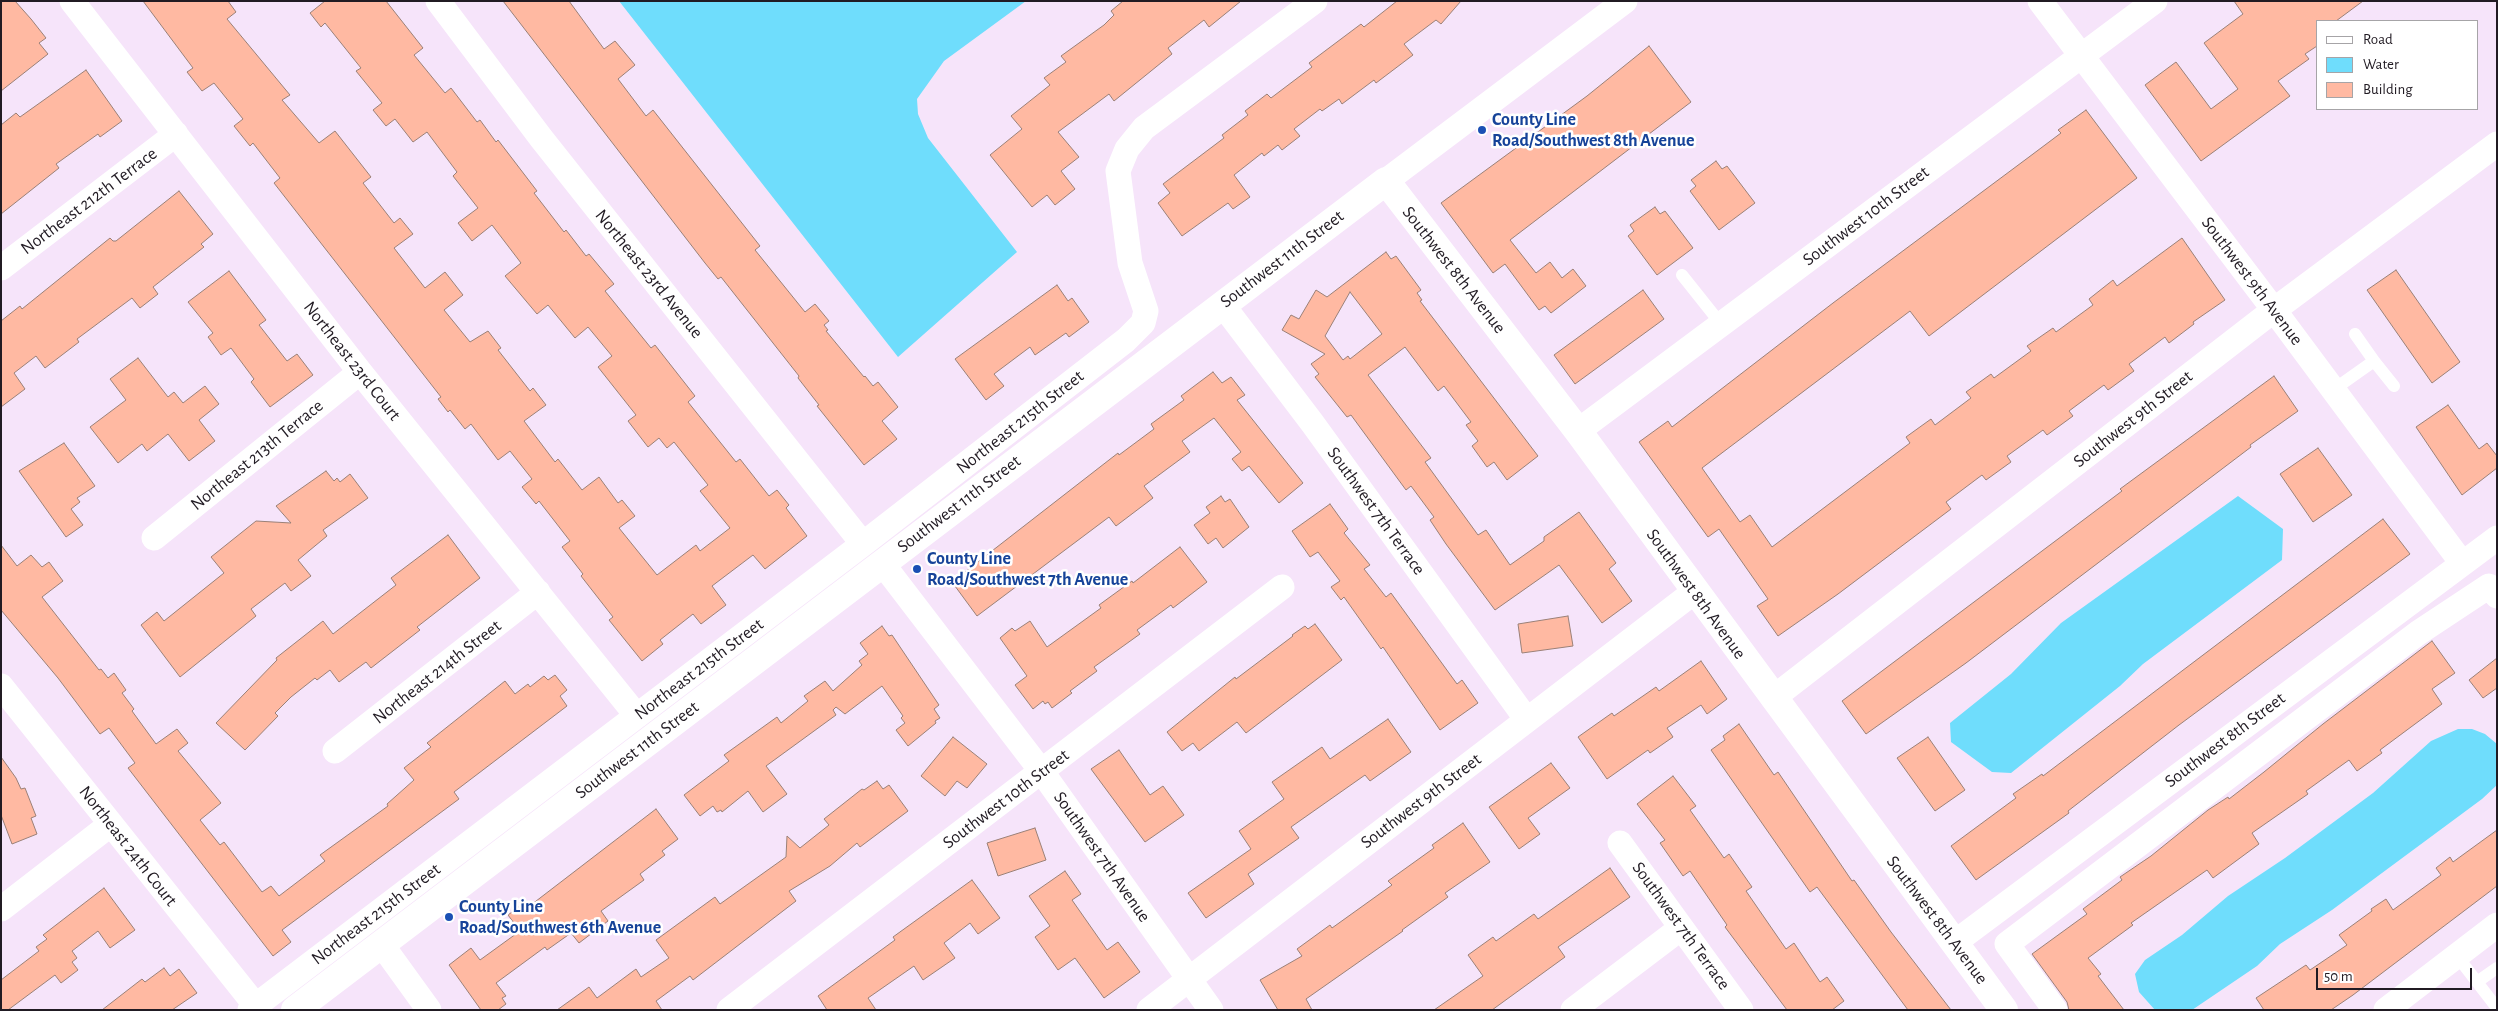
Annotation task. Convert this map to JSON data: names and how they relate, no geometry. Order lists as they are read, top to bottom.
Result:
{
  "streets": {
    "street": [
      "Northeast 212th Terrace",
      "Southwest 10th Street",
      "Southwest 11th Street",
      "Southwest 8th Avenue",
      "Northeast 23rd Avenue",
      "Southwest 9th Avenue",
      "Northeast 23rd Court",
      "Southwest 9th Street",
      "Northeast 215th Street",
      "Northeast 213th Terrace",
      "Southwest 7th Terrace",
      "Northeast 214th Street",
      "Southwest 8th Street",
      "Northeast 24th Court",
      "Southwest 7th Avenue"
    ]
  },
  "crossings": [
    ["Northeast 212th Terrace", "Northeast 23rd Court"],
    ["Southwest 10th Street", "Southwest 8th Avenue"],
    ["Southwest 10th Street", "Southwest 9th Avenue"],
    ["Southwest 10th Street", "Southwest 7th Avenue"],
    ["Southwest 11th Street", "Southwest 8th Avenue"],
    ["Southwest 11th Street", "Southwest 7th Terrace"],
    ["Southwest 11th Street", "Southwest 7th Avenue"],
    ["Southwest 8th Avenue", "Southwest 9th Street"],
    ["Southwest 8th Avenue", "Southwest 8th Street"],
    ["Northeast 23rd Avenue", "Northeast 215th Street"],
    ["Southwest 9th Avenue", "Southwest 9th Street"],
    ["Southwest 9th Avenue", "Southwest 8th Street"],
    ["Northeast 23rd Court", "Northeast 215th Street"],
    ["Northeast 23rd Court", "Northeast 213th Terrace"],
    ["Northeast 23rd Court", "Northeast 214th Street"],
    ["Southwest 9th Street", "Southwest 7th Terrace"],
    ["Southwest 9th Street", "Southwest 7th Avenue"],
    ["Northeast 215th Street", "Northeast 24th Court"]
  ],
  "places": ["County Line Road/Southwest 8th Avenue", "County Line Road/Southwest 7th Avenue", "County Line Road/Southwest 6th Avenue"],
  "legend": ["Road", "Water", "Building"],
  "scale_bar": "50 m"
}
